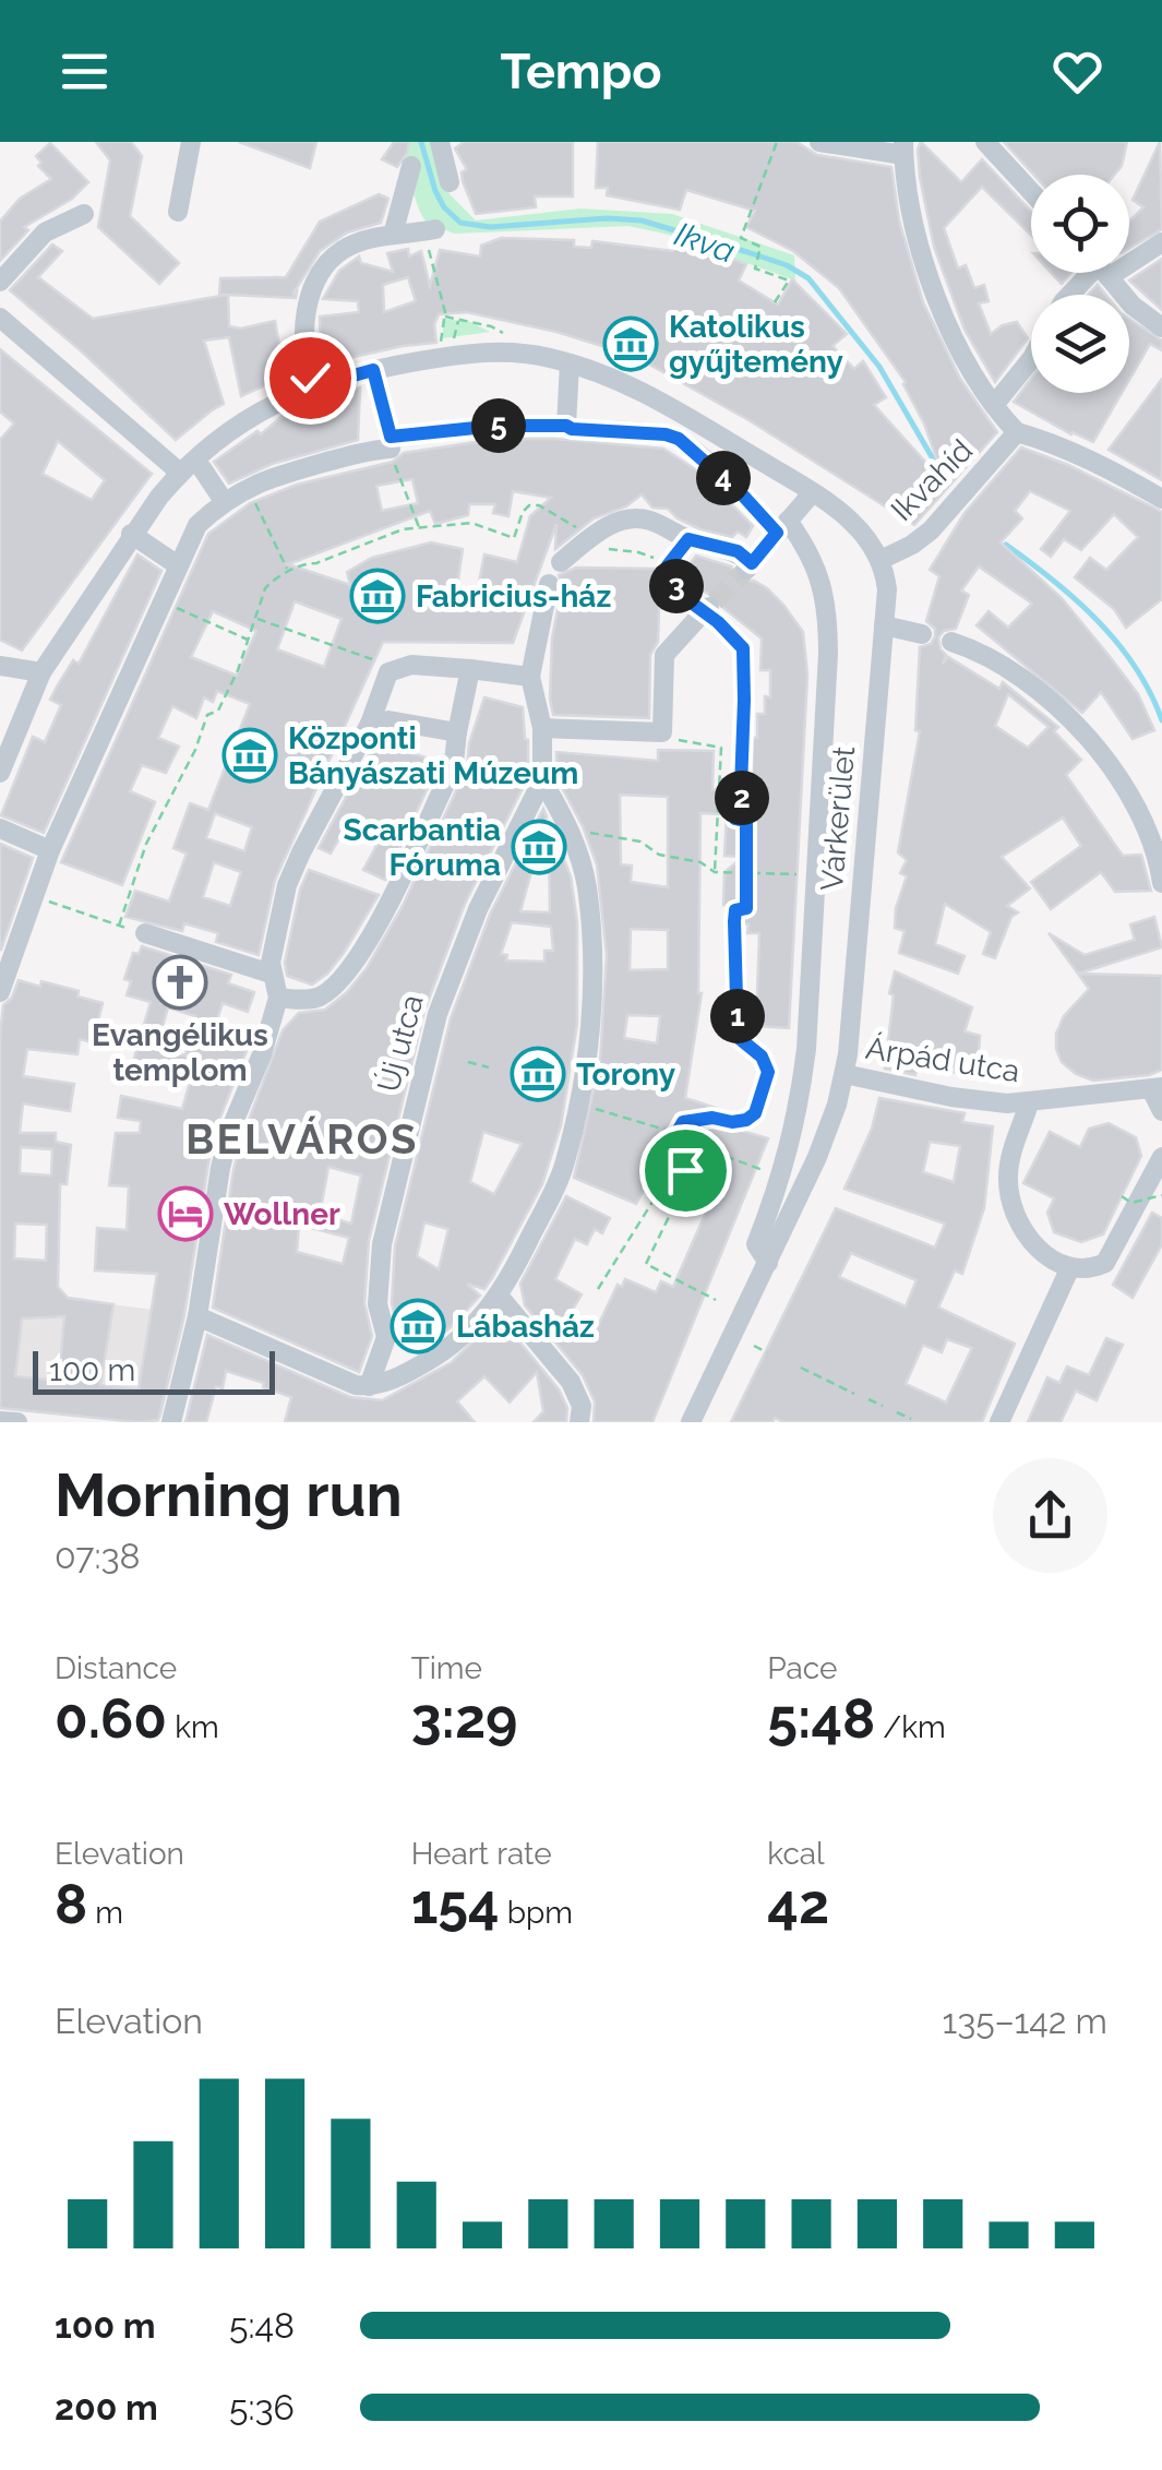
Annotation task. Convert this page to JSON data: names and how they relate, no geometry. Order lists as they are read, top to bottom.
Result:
{
  "streets": {
    "street": [
      "Ikvahíd",
      "Várkerület",
      "Új utca",
      "Árpád utca"
    ]
  },
  "crossings": [
    ["Ikvahíd", "Várkerület"],
    ["Várkerület", "Árpád utca"]
  ],
  "districts": ["BELVÁROS"],
  "water": ["Ikva"],
  "places": {
    "museum": [
      "Katolikus gyűjtemény",
      "Fabricius-ház",
      "Központi Bányászati Múzeum",
      "Scarbantia Fóruma",
      "Torony",
      "Lábasház"
    ],
    "church": ["Evangélikus templom"],
    "hotel": ["Wollner"]
  },
  "scale_bar": "100 m",
  "page": {
    "header": "Tempo",
    "pins": [
      "5",
      "4",
      "3",
      "2",
      "1"
    ],
    "scale": "100 m",
    "heading": ["Morning run", "07:38"],
    "stats": [
      ["Distance", "0.60 km"],
      ["Time", "3:29"],
      ["Pace", "5:48 /km"],
      ["Elevation", "8 m"],
      ["Heart rate", "154 bpm"],
      ["kcal", "42"]
    ],
    "chart": ["Elevation", "135–142 m"],
    "list": [
      {
        "name": "100 m",
        "note": "5:48"
      },
      {
        "name": "200 m",
        "note": "5:36"
      }
    ]
  }
}
